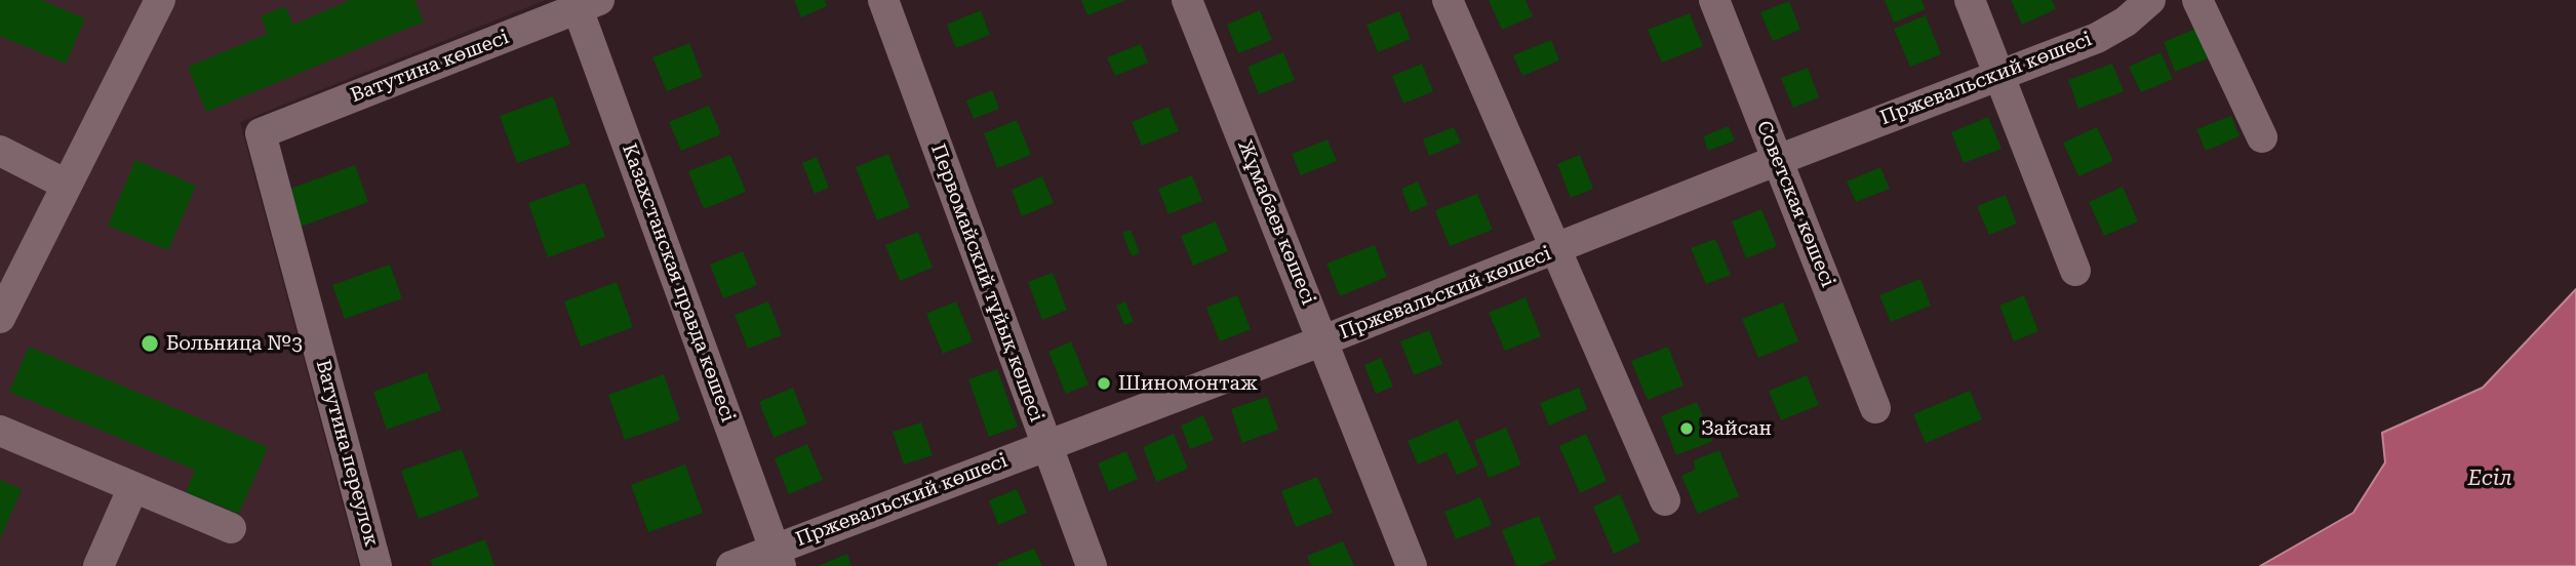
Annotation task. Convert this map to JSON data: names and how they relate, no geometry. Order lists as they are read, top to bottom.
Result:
{
  "streets": {
    "street": [
      "Ватутина көшесі",
      "Пржевальский көшесі",
      "Советская көшесі",
      "Жұмабаев көшесі",
      "Казахстанская правда көшесі",
      "Первомайский тұйық көшесі",
      "Ватутина переулок"
    ]
  },
  "crossings": [
    ["Ватутина көшесі", "Казахстанская правда көшесі"],
    ["Ватутина көшесі", "Ватутина переулок"],
    ["Пржевальский көшесі", "Советская көшесі"],
    ["Пржевальский көшесі", "Жұмабаев көшесі"],
    ["Пржевальский көшесі", "Казахстанская правда көшесі"],
    ["Пржевальский көшесі", "Первомайский тұйық көшесі"]
  ],
  "water": ["Есіл"],
  "places": ["Больница №3", "Шиномонтаж", "Зайсан"]
}
